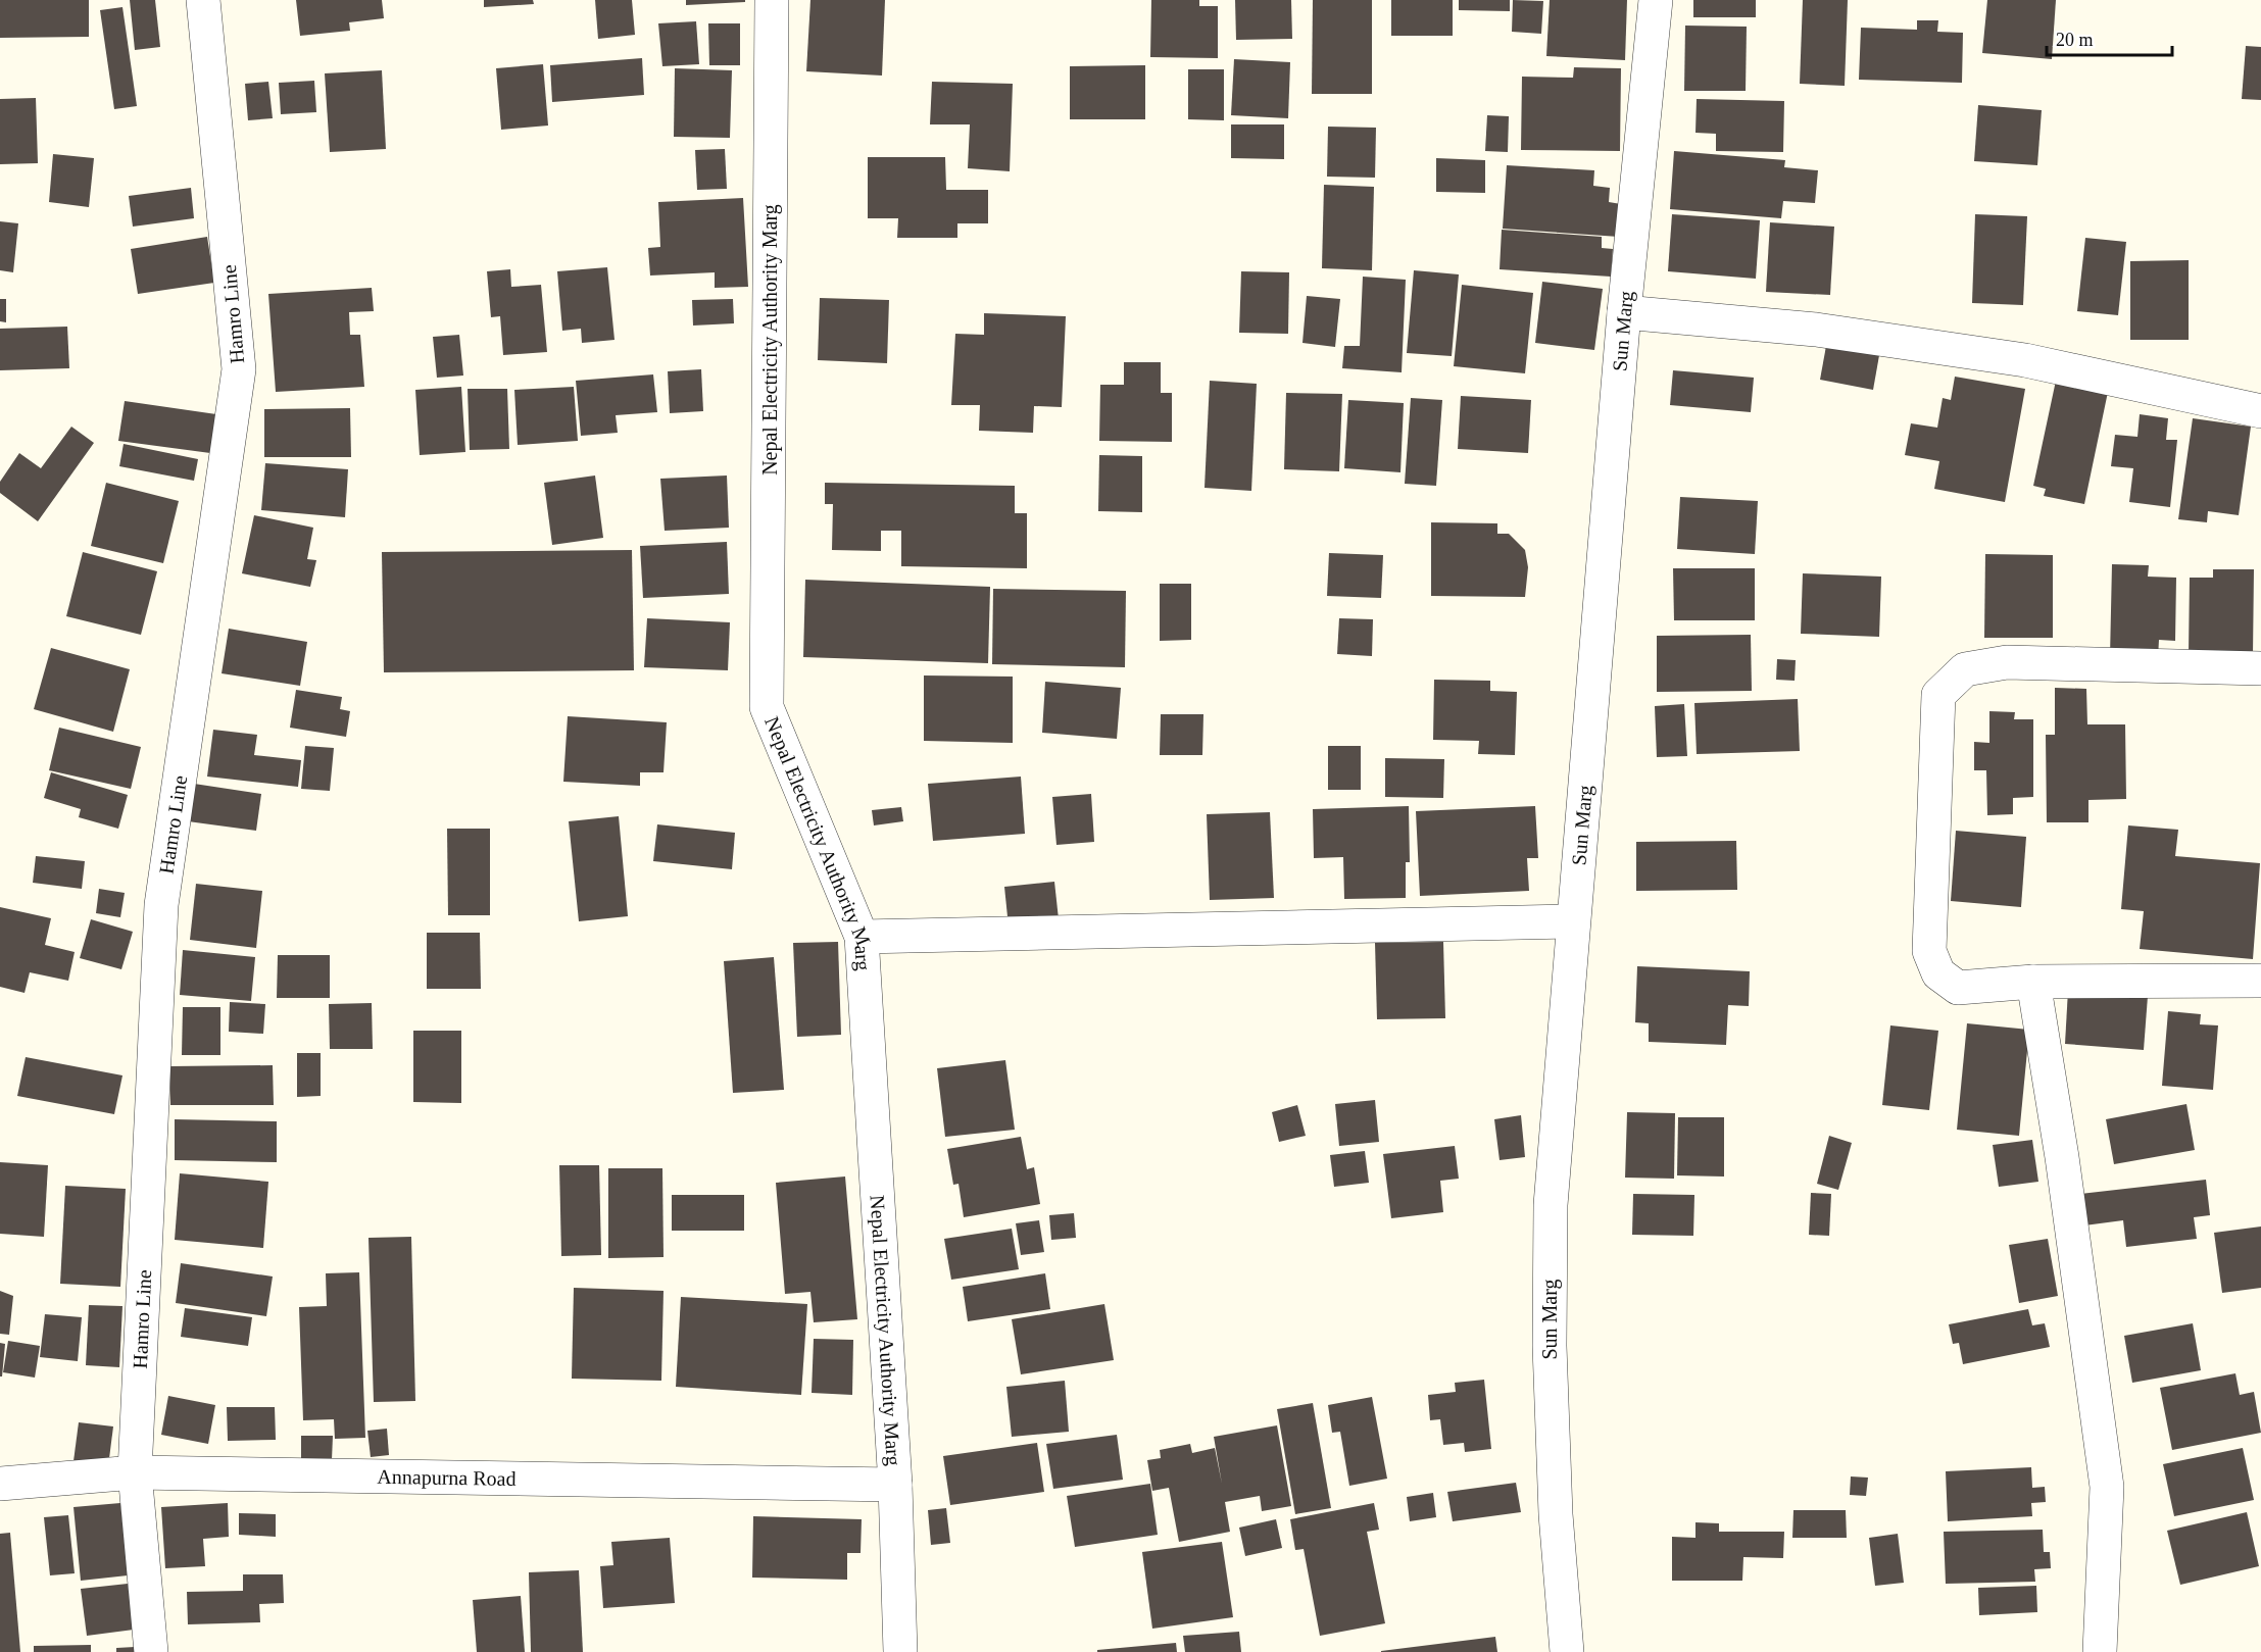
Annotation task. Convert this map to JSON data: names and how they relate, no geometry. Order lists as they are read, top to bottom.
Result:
{
  "streets": {
    "street": [
      "Hamro Line",
      "Sun Marg",
      "Nepal Electricity Authority Marg",
      "Annapurna Road"
    ]
  },
  "crossings": [
    ["Hamro Line", "Annapurna Road"],
    ["Nepal Electricity Authority Marg", "Annapurna Road"]
  ],
  "scale_bar": "20 m"
}
